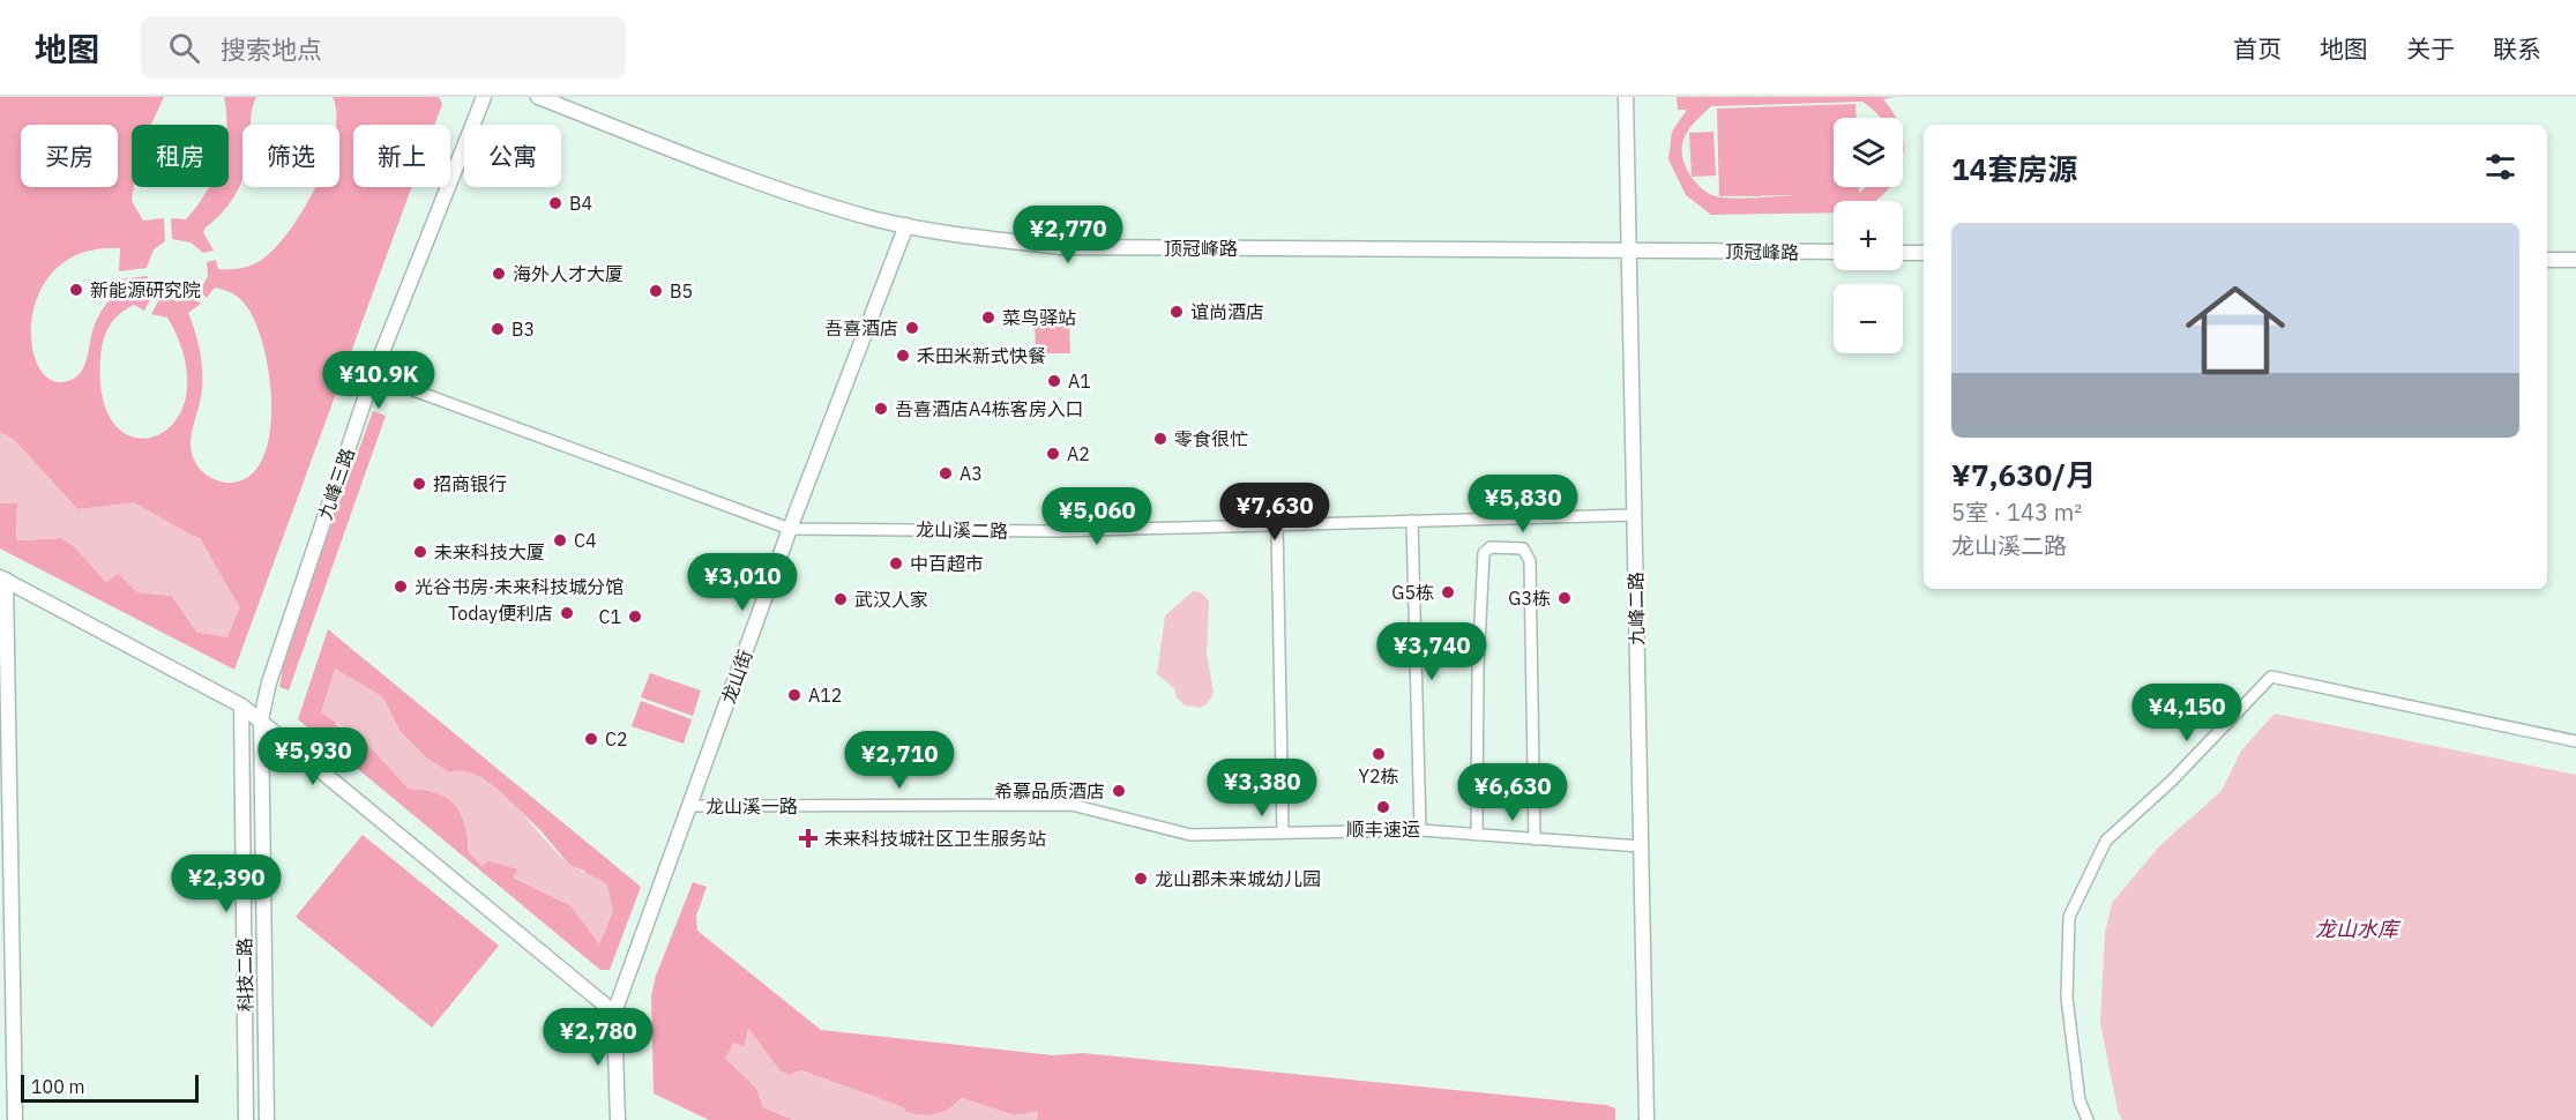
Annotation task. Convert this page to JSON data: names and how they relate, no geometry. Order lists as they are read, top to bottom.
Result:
{
  "streets": {
    "street": [
      "顶冠峰路",
      "九峰三路",
      "龙山溪二路",
      "九峰二路",
      "龙山街",
      "龙山溪一路",
      "科技二路"
    ]
  },
  "crossings": [
    ["顶冠峰路", "九峰二路"],
    ["顶冠峰路", "龙山街"],
    ["九峰三路", "龙山溪二路"],
    ["九峰三路", "科技二路"],
    ["龙山溪二路", "九峰二路"],
    ["龙山溪二路", "龙山街"],
    ["九峰二路", "龙山溪一路"],
    ["龙山街", "龙山溪一路"]
  ],
  "water": ["龙山水库"],
  "places": {
    "other": [
      "B4",
      "海外人才大厦",
      "新能源研究院",
      "B5",
      "谊尚酒店",
      "菜鸟驿站",
      "吾喜酒店",
      "B3",
      "禾田米新式快餐",
      "A1",
      "吾喜酒店A4栋客房入口",
      "零食很忙",
      "A2",
      "A3",
      "招商银行",
      "C4",
      "未来科技大厦",
      "中百超市",
      "光谷书房·未来科技城分馆",
      "G5栋",
      "G3栋",
      "武汉人家",
      "Today便利店",
      "C1",
      "A12",
      "C2",
      "Y2栋",
      "希慕品质酒店",
      "顺丰速运",
      "龙山郡未来城幼儿园"
    ],
    "health": ["未来科技城社区卫生服务站"]
  },
  "scale_bar": "100 m",
  "page": {
    "header": "地图",
    "search": "搜索地点",
    "nav": [
      "首页",
      "地图",
      "关于",
      "联系"
    ],
    "map_buttons": ["+", "−"],
    "chip": [
      "买房",
      "租房",
      "筛选",
      "新上",
      "公寓"
    ],
    "heading": "14套房源",
    "price": [
      "¥2,770",
      "¥10.9K",
      "¥5,830",
      "¥7,630",
      "¥5,060",
      "¥3,010",
      "¥3,740",
      "¥4,150",
      "¥5,930",
      "¥2,710",
      "¥3,380",
      "¥6,630",
      "¥2,390",
      "¥2,780"
    ],
    "list": [
      {
        "name": "¥7,630/月",
        "note": "5室 · 143 m² · 龙山溪二路"
      }
    ],
    "scale": "100 m"
  }
}
